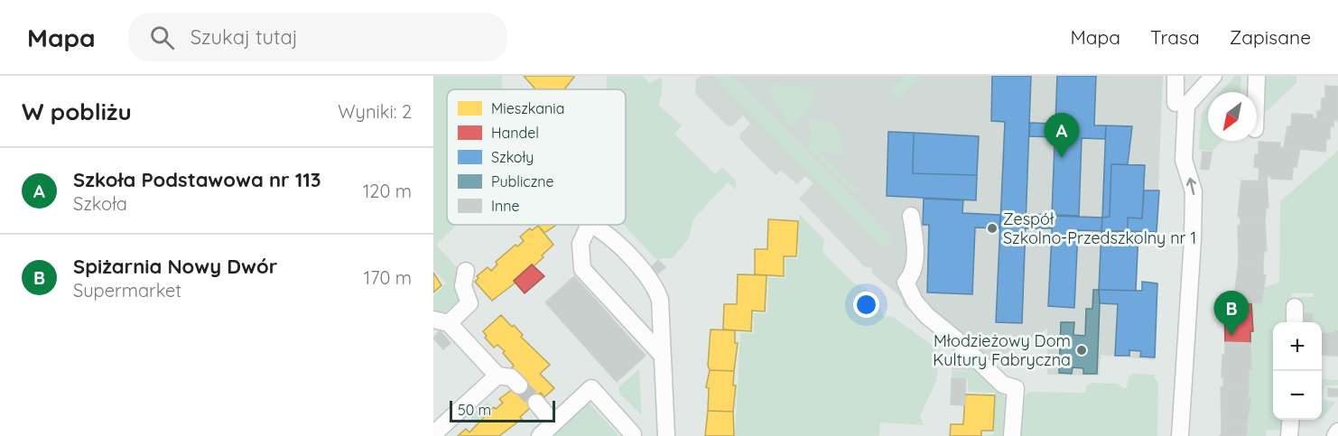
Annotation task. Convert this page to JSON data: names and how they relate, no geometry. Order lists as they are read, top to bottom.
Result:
{
  "places": ["Zespół Szkolno-Przedszkolny nr 1", "Młodzieżowy Dom Kultury Fabryczna"],
  "legend": [
    "Mieszkania",
    "Handel",
    "Szkoły",
    "Publiczne",
    "Inne"
  ],
  "scale_bar": "50 m",
  "north": "bottom left",
  "page": {
    "header": "Mapa",
    "search": "Szukaj tutaj",
    "nav": ["Mapa", "Trasa", "Zapisane"],
    "heading": ["W pobliżu", "Wyniki: 2"],
    "pins": ["A", "B"],
    "list": [
      {
        "mark": "A",
        "name": "Szkoła Podstawowa nr 113",
        "note": "Szkoła",
        "value": "120 m"
      },
      {
        "mark": "B",
        "name": "Spiżarnia Nowy Dwór",
        "note": "Supermarket",
        "value": "170 m"
      }
    ],
    "map_buttons": ["+", "−"],
    "scale": "50 m"
  }
}
